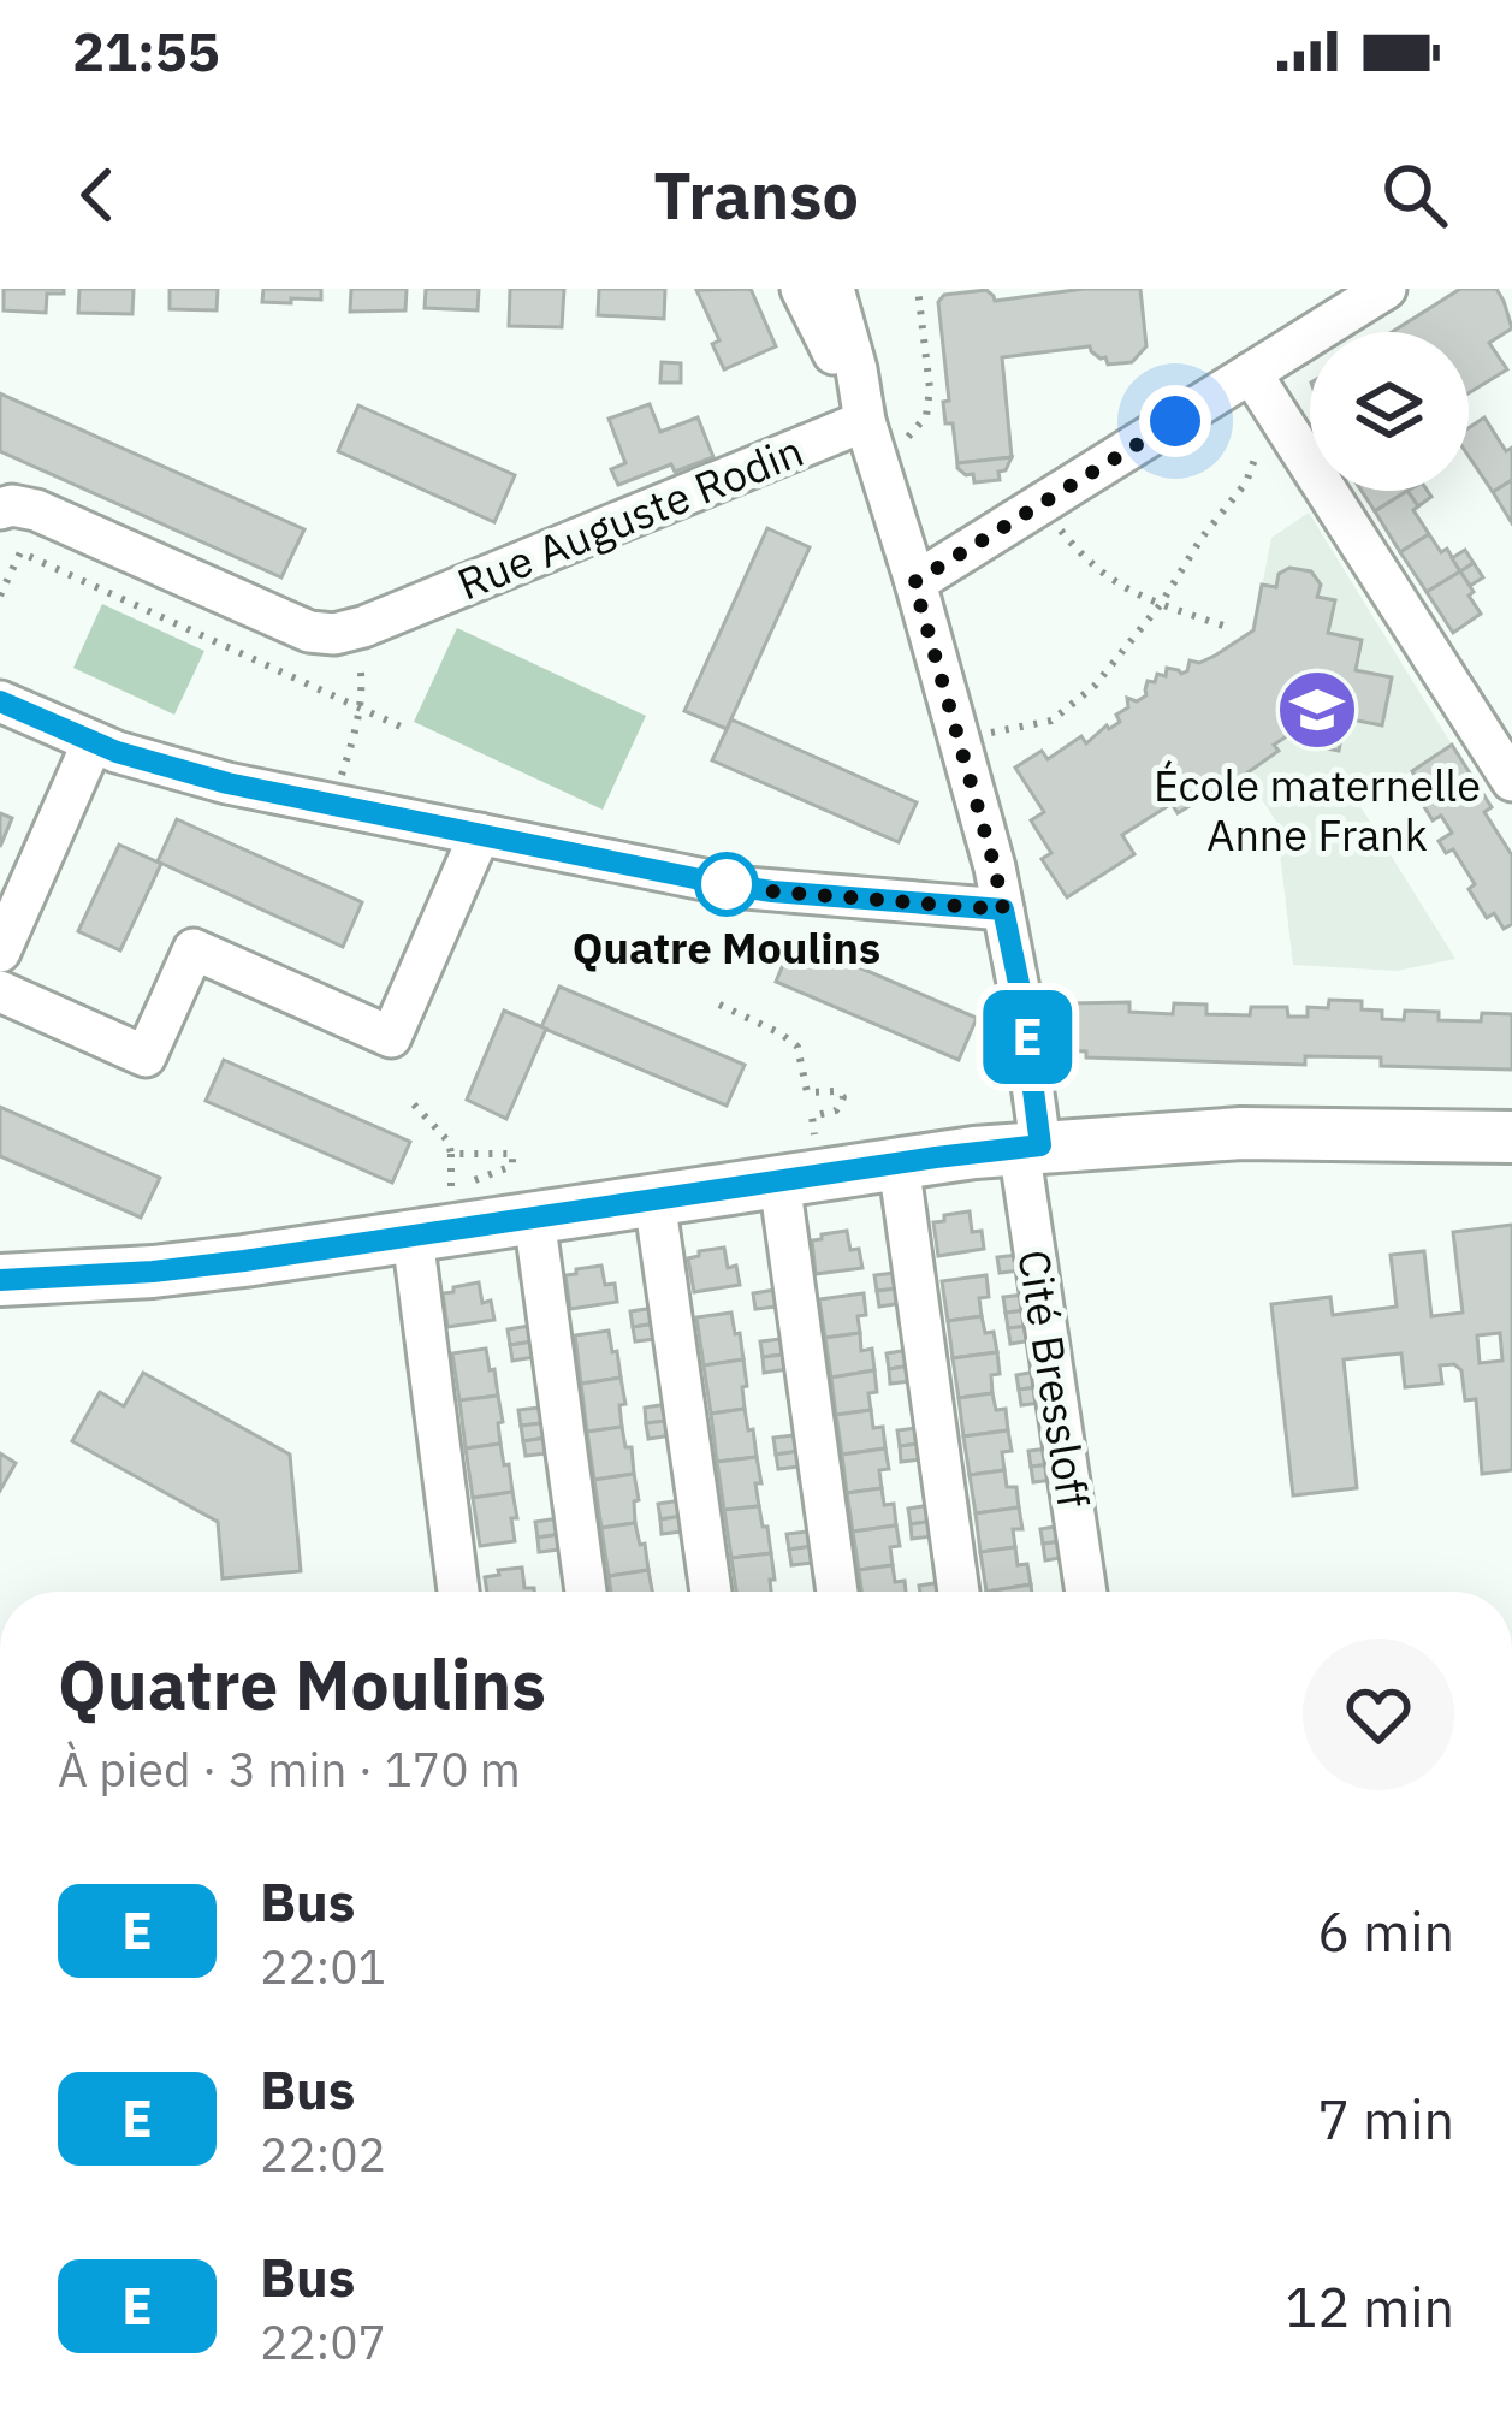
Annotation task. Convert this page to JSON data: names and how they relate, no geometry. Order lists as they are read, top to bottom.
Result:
{
  "streets": {
    "street": ["Rue Auguste Rodin", "Cité Bressloff"]
  },
  "crossings": [
    ["Rue Auguste Rodin", "Cité Bressloff"]
  ],
  "places": {
    "school or university": ["École maternelle Anne Frank"],
    "other": ["Quatre Moulins"]
  },
  "lines": ["bus line E"],
  "page": {
    "status": "21:55",
    "header": "Transo",
    "on_map": "E",
    "heading": ["Quatre Moulins", "À pied · 3 min · 170 m"],
    "list": [
      {
        "mark": "E",
        "name": "Bus",
        "note": "22:01",
        "value": "6 min"
      },
      {
        "mark": "E",
        "name": "Bus",
        "note": "22:02",
        "value": "7 min"
      },
      {
        "mark": "E",
        "name": "Bus",
        "note": "22:07",
        "value": "12 min"
      }
    ]
  }
}
